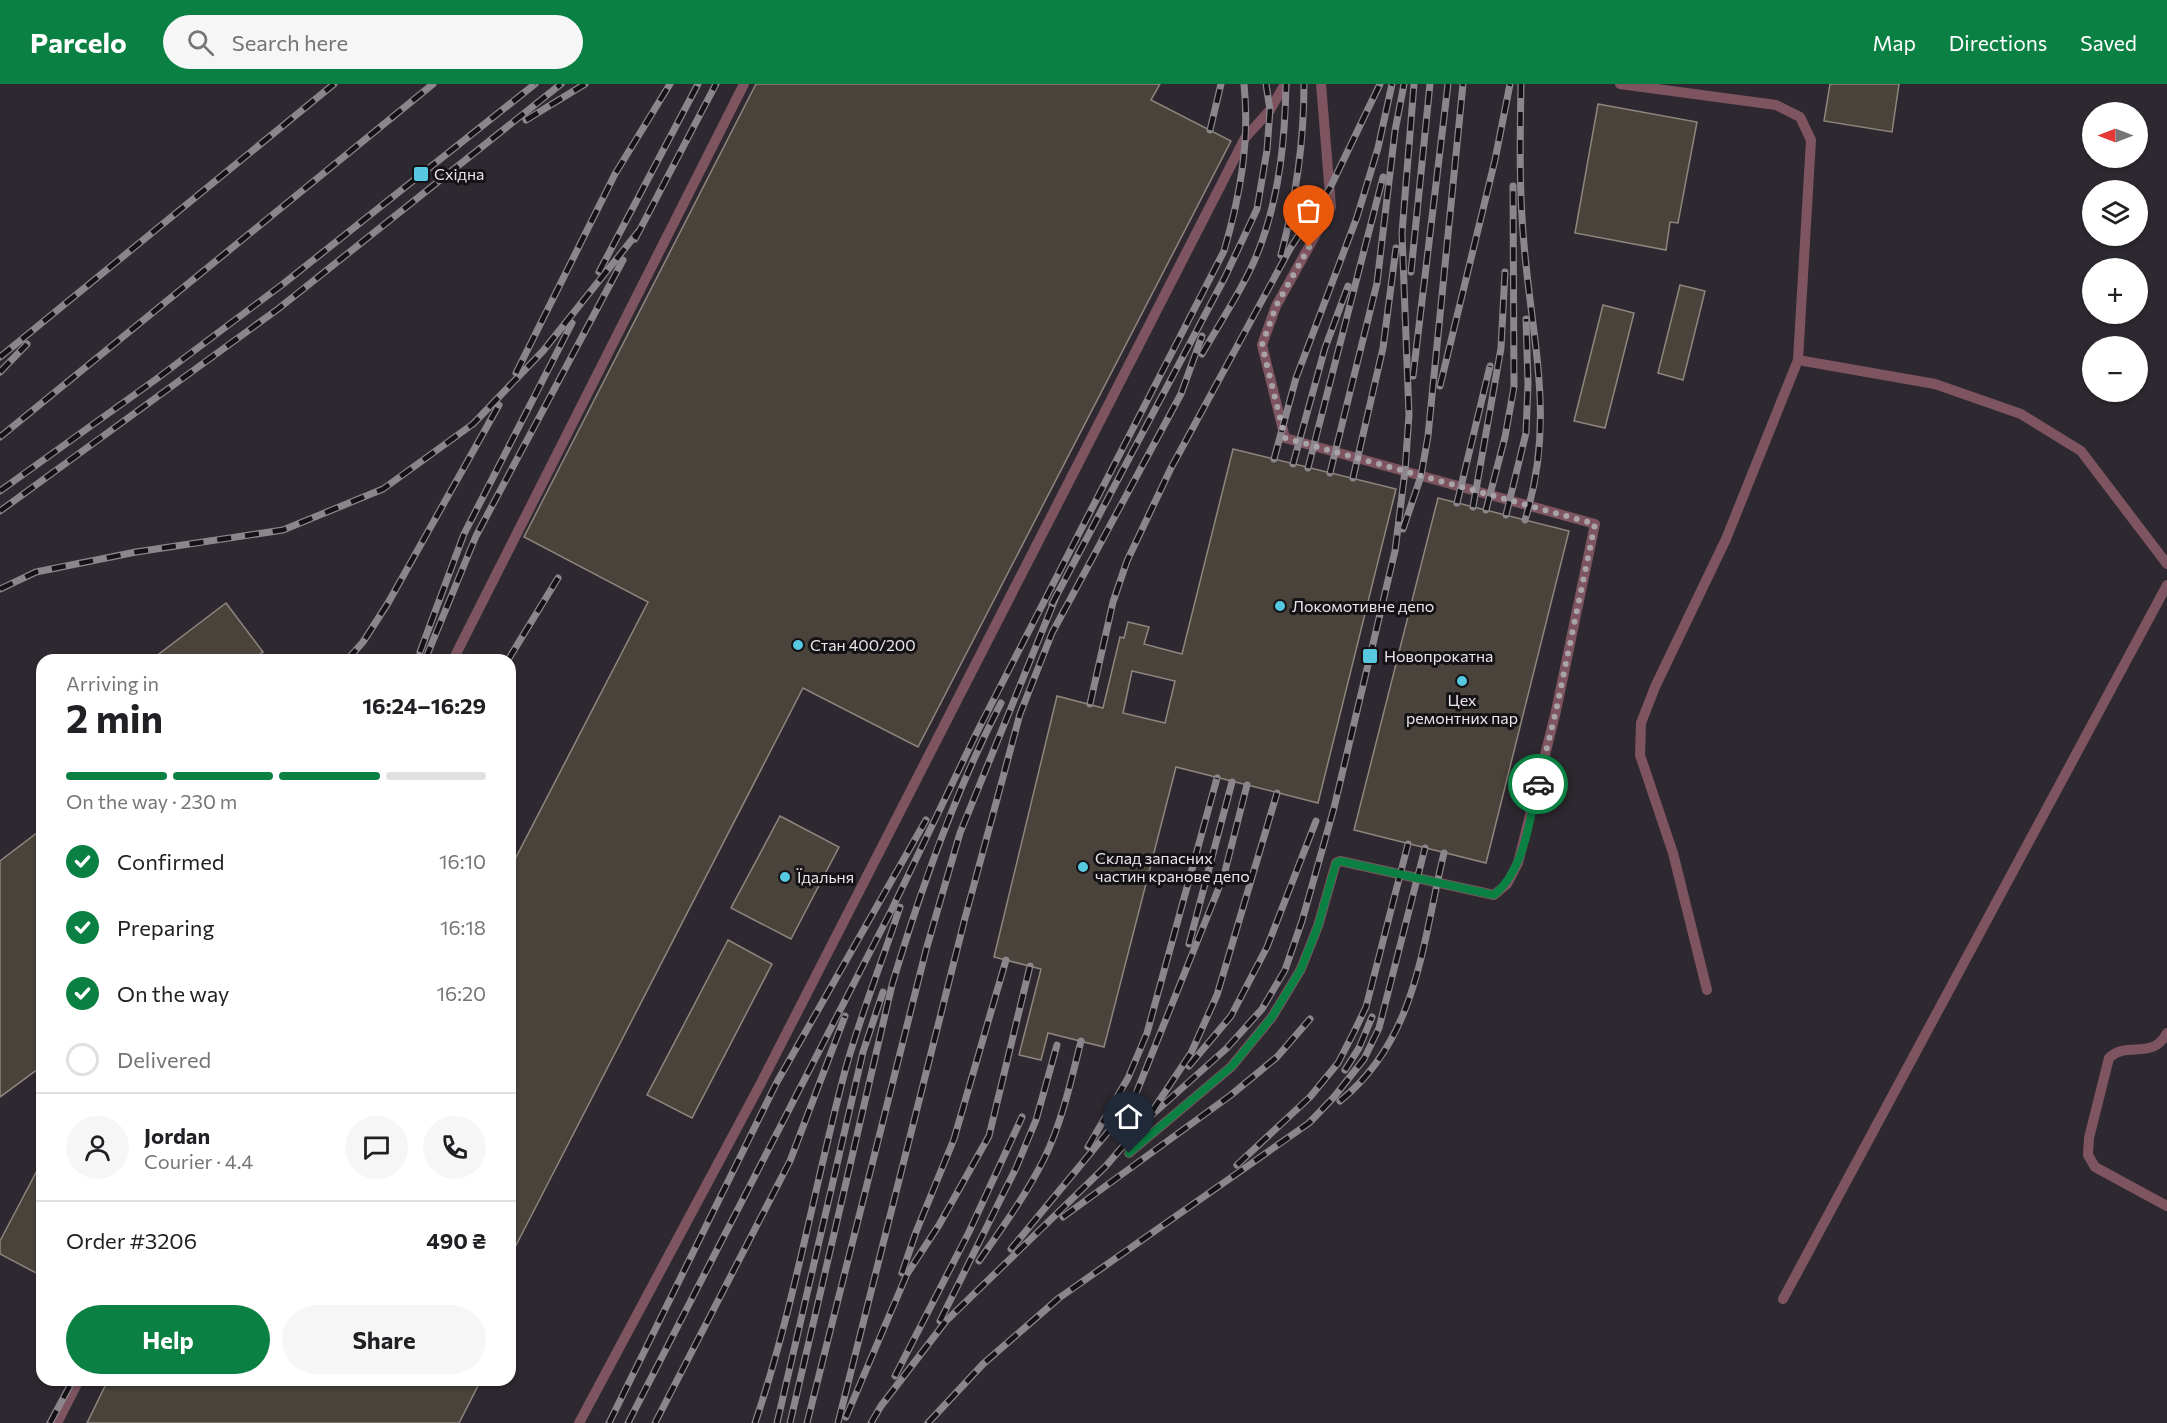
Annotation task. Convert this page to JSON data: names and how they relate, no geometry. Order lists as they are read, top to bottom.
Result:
{
  "places": {
    "transit": ["Східна", "Новопрокатна"],
    "other": [
      "Локомотивне депо",
      "Стан 400/200",
      "Цех ремонтних пар",
      "Склад запасних частин кранове депо",
      "Їдальня"
    ]
  },
  "north": "left",
  "page": {
    "header": "Parcelo",
    "search": "Search here",
    "nav": ["Map", "Directions", "Saved"],
    "map_buttons": ["+", "−"],
    "heading": ["2 min", "Arriving in", "16:24–16:29"],
    "panel": [
      "Jordan",
      "Courier · 4.4",
      "Order #3206",
      "490 ₴"
    ],
    "bar": "On the way · 230 m",
    "list": [
      ["Confirmed", "16:10"],
      ["Preparing", "16:18"],
      ["On the way", "16:20"],
      "Delivered"
    ],
    "buttons": ["Help", "Share"]
  }
}
